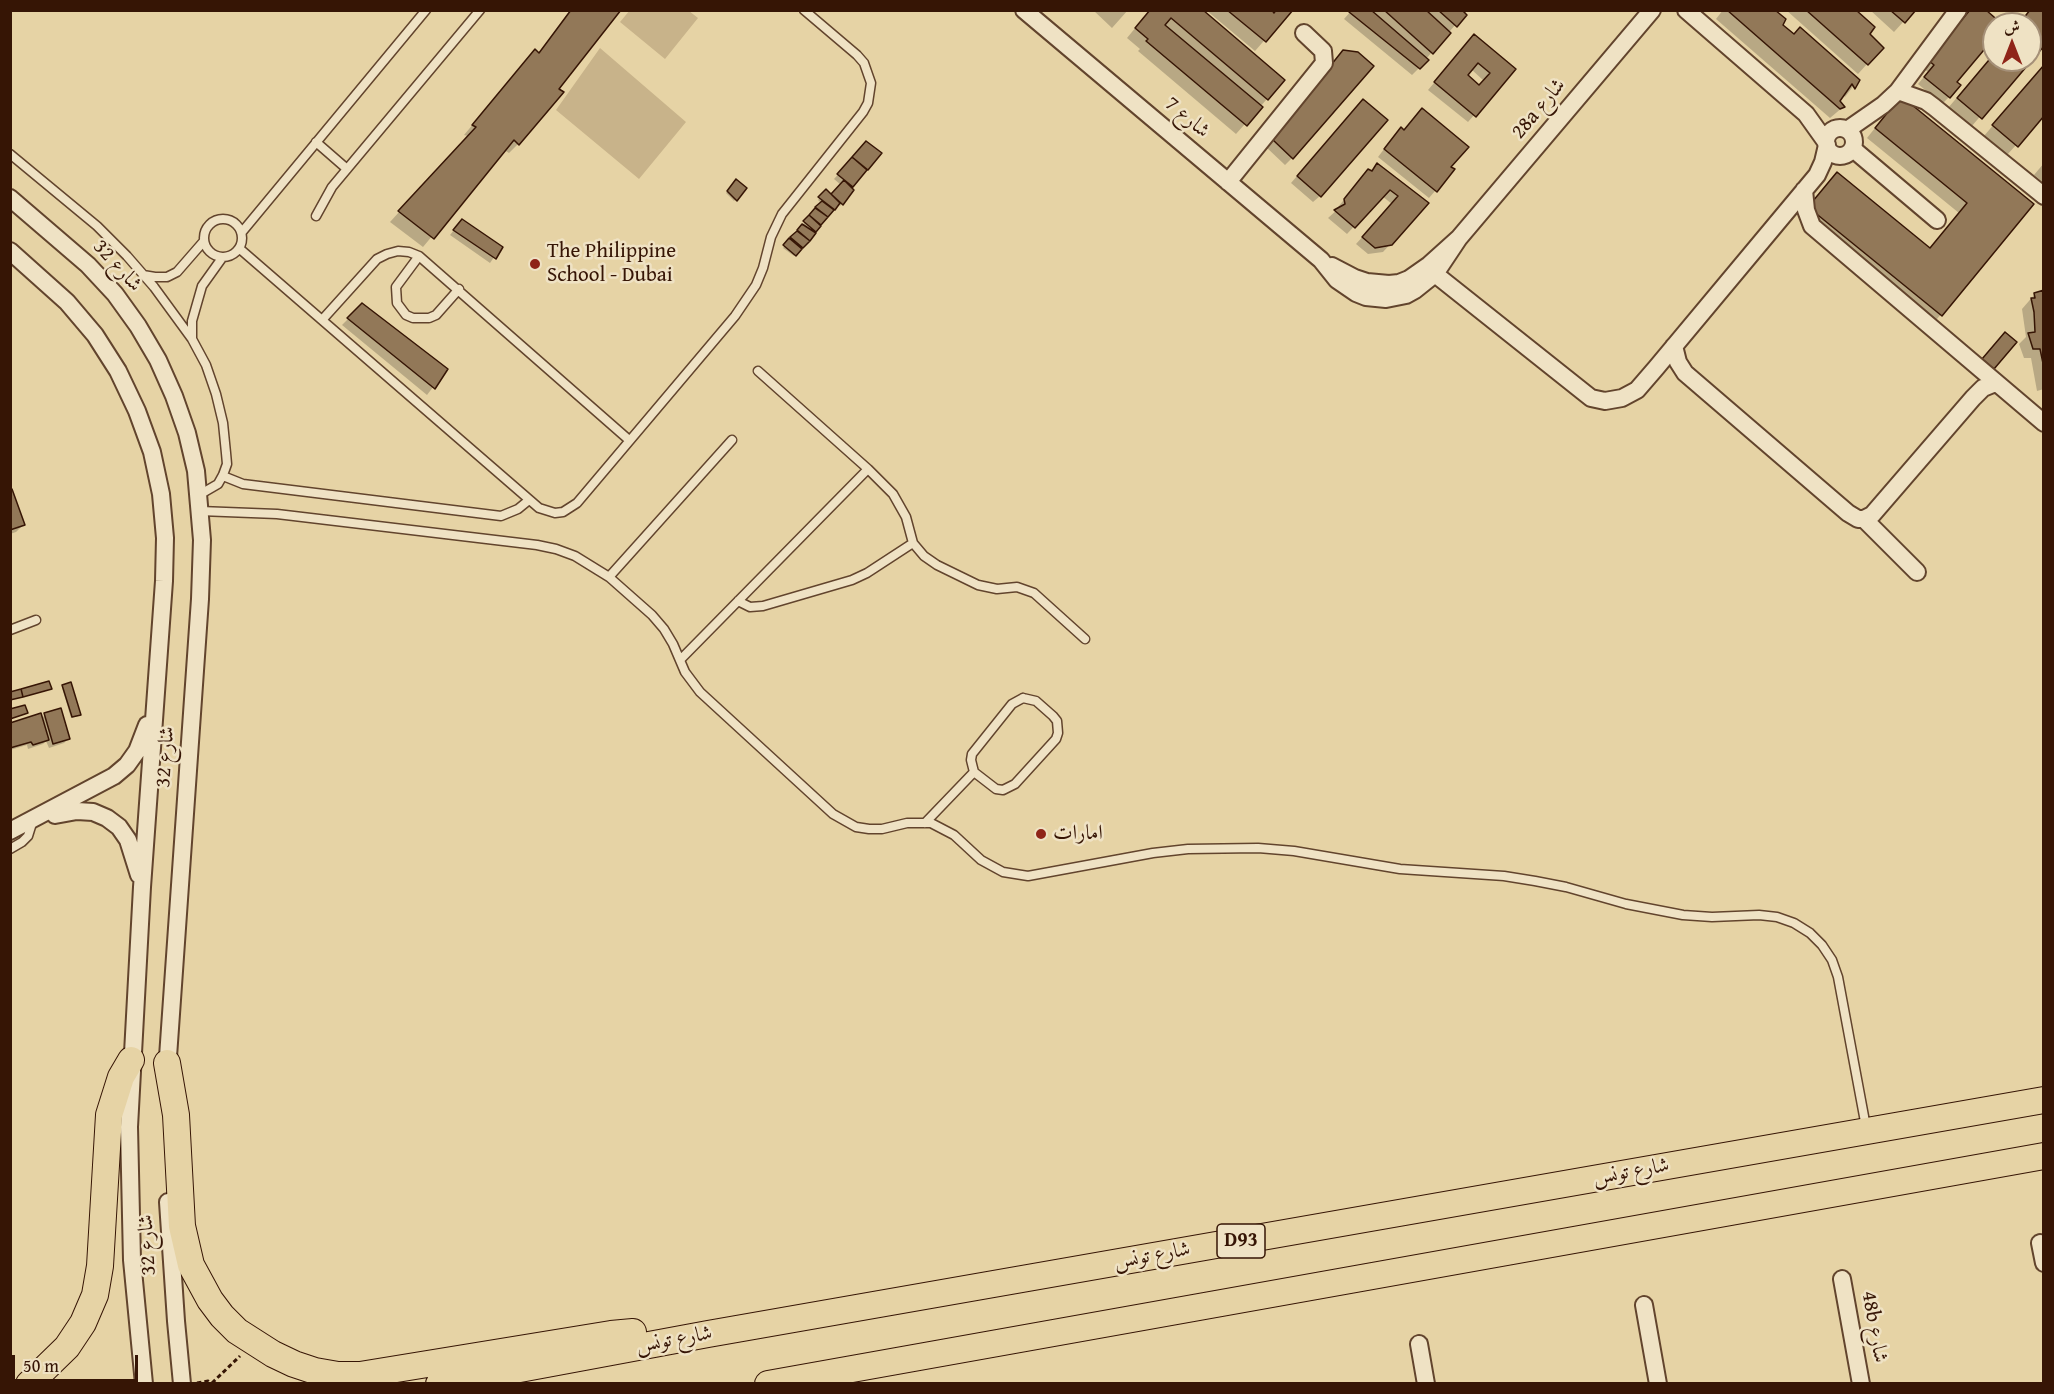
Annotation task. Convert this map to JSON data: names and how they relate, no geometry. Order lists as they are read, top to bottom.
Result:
{
  "streets": {
    "main road": ["شارع تونس", "D93"],
    "street": [
      "28a شارع",
      "شارع 7",
      "شارع 32",
      "48b شارع"
    ]
  },
  "crossings": [
    ["28a شارع", "شارع 7"]
  ],
  "places": ["The Philippine School - Dubai", "امارات"],
  "scale_bar": "50 m",
  "north": "top"
}
